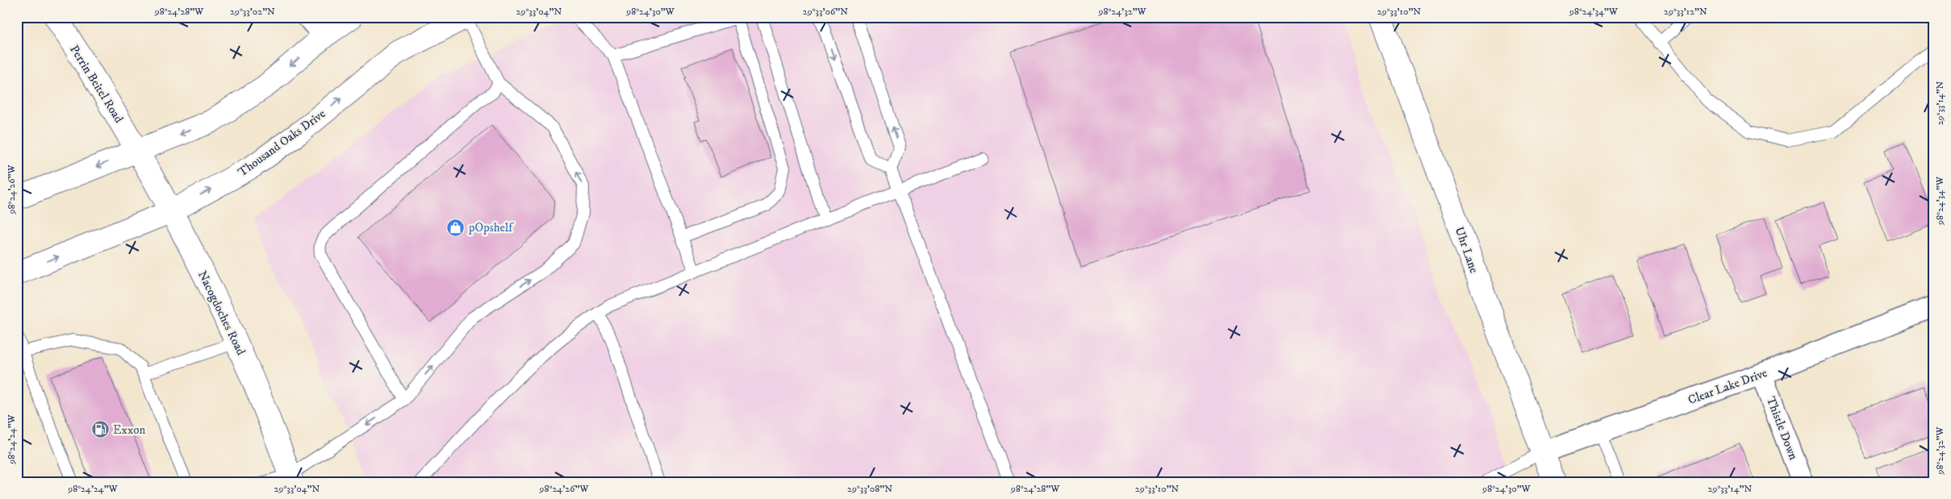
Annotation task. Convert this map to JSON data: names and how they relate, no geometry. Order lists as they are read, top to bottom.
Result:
{
  "streets": {
    "main road": [
      "Perrin Beitel Road",
      "Thousand Oaks Drive",
      "Uhr Lane",
      "Nacogdoches Road"
    ],
    "street": ["Clear Lake Drive", "Thistle Down"]
  },
  "crossings": [
    ["Perrin Beitel Road", "Nacogdoches Road"],
    ["Thousand Oaks Drive", "Nacogdoches Road"],
    ["Uhr Lane", "Clear Lake Drive"],
    ["Clear Lake Drive", "Thistle Down"]
  ],
  "places": {
    "shop": ["pOpshelf"],
    "fuel station": ["Exxon"]
  },
  "coordinates": [
    "98°24'28\"W",
    "29°33'02\"N",
    "29°33'04\"N",
    "98°24'30\"W",
    "29°33'06\"N",
    "98°24'32\"W",
    "29°33'10\"N",
    "98°24'34\"W",
    "29°33'12\"N",
    "29°33'14\"N",
    "98°24'26\"W",
    "98°24'24\"W",
    "29°33'08\"N"
  ]
}
